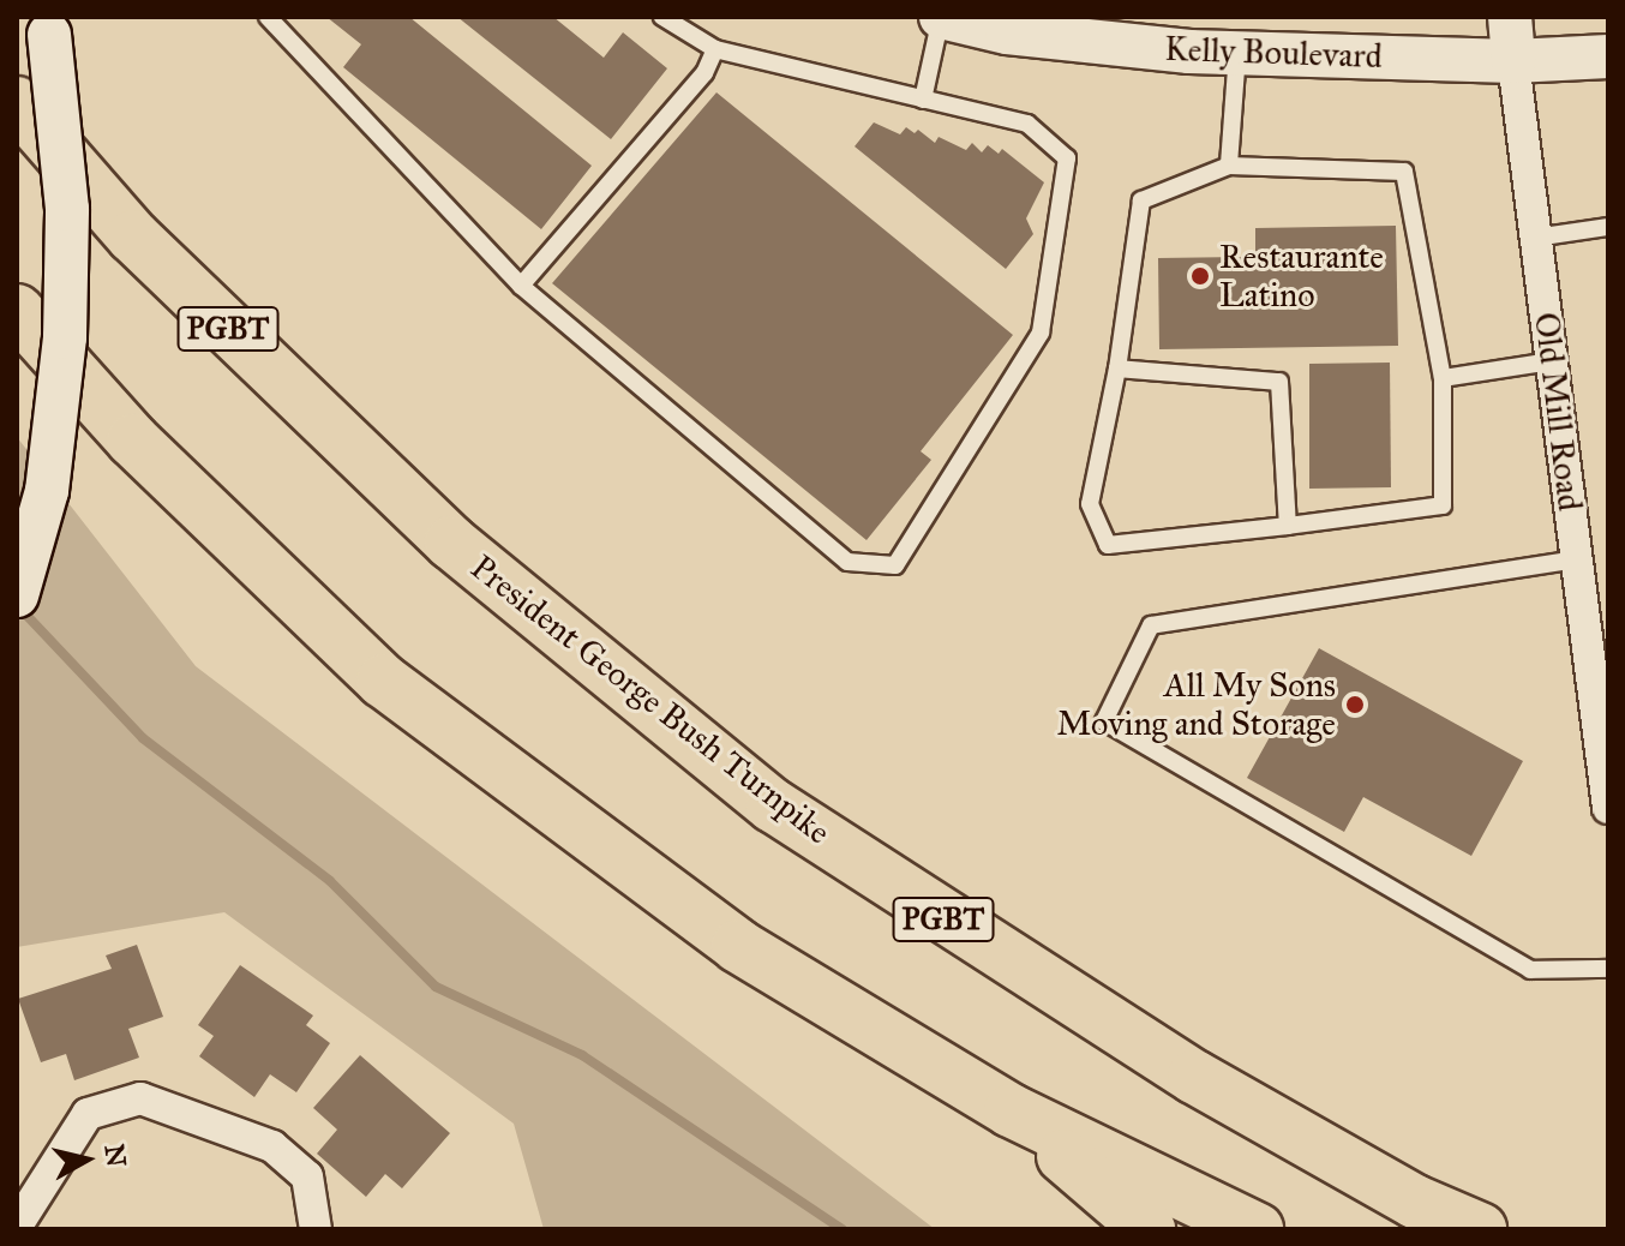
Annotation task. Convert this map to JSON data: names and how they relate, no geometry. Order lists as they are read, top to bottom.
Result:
{
  "streets": {
    "highway": ["PGBT", "President George Bush Turnpike"],
    "main road": ["Kelly Boulevard", "Old Mill Road"]
  },
  "crossings": [
    ["Kelly Boulevard", "Old Mill Road"]
  ],
  "places": ["Restaurante Latino", "All My Sons Moving and Storage"],
  "north": "right"
}
